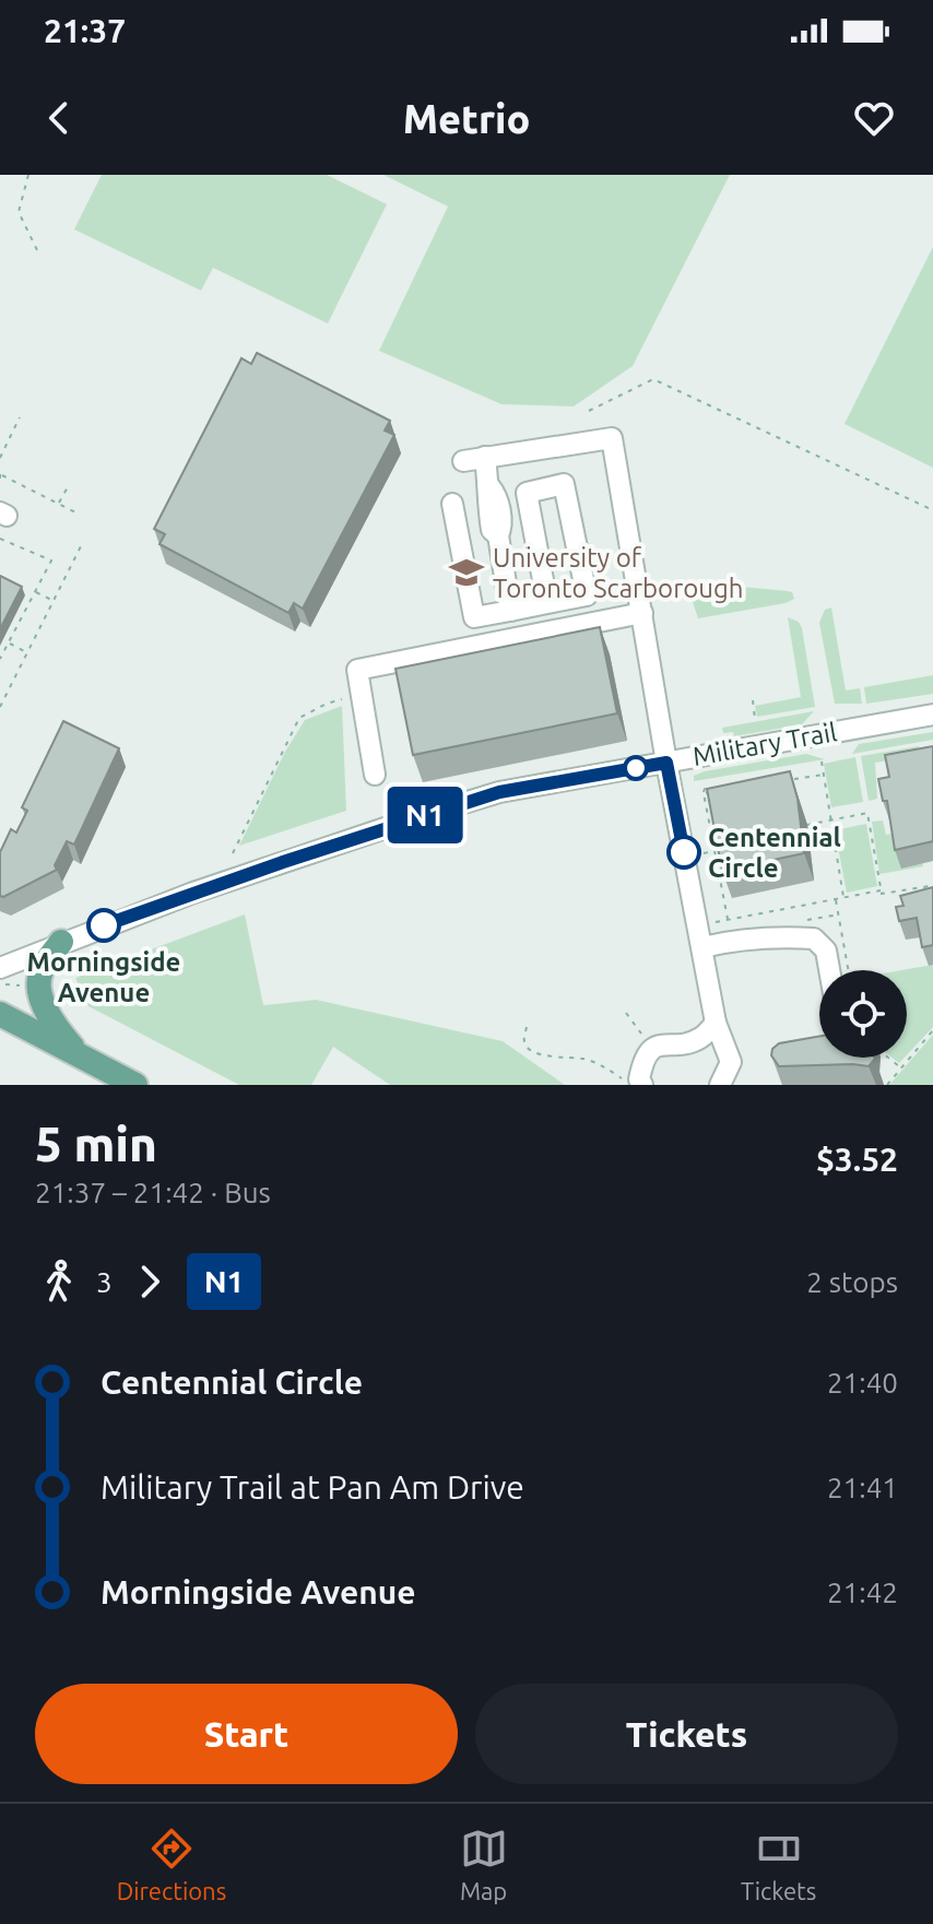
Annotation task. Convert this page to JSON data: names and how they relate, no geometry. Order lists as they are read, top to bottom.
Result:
{
  "streets": {
    "street": ["Military Trail"]
  },
  "places": {
    "school or university": ["University of Toronto Scarborough"],
    "other": ["Centennial Circle", "Morningside Avenue"]
  },
  "lines": ["bus line N1"],
  "page": {
    "status": "21:37",
    "header": "Metrio",
    "on_map": "N1",
    "heading": ["5 min", "21:37 – 21:42 · Bus", "$3.52"],
    "legs": ["3", "N1", "2 stops"],
    "list": [
      {
        "name": "Centennial Circle",
        "value": "21:40"
      },
      {
        "name": "Military Trail at Pan Am Drive",
        "value": "21:41"
      },
      {
        "name": "Morningside Avenue",
        "value": "21:42"
      }
    ],
    "buttons": ["Start", "Tickets"],
    "tabs": ["Directions", "Map", "Tickets"]
  }
}
